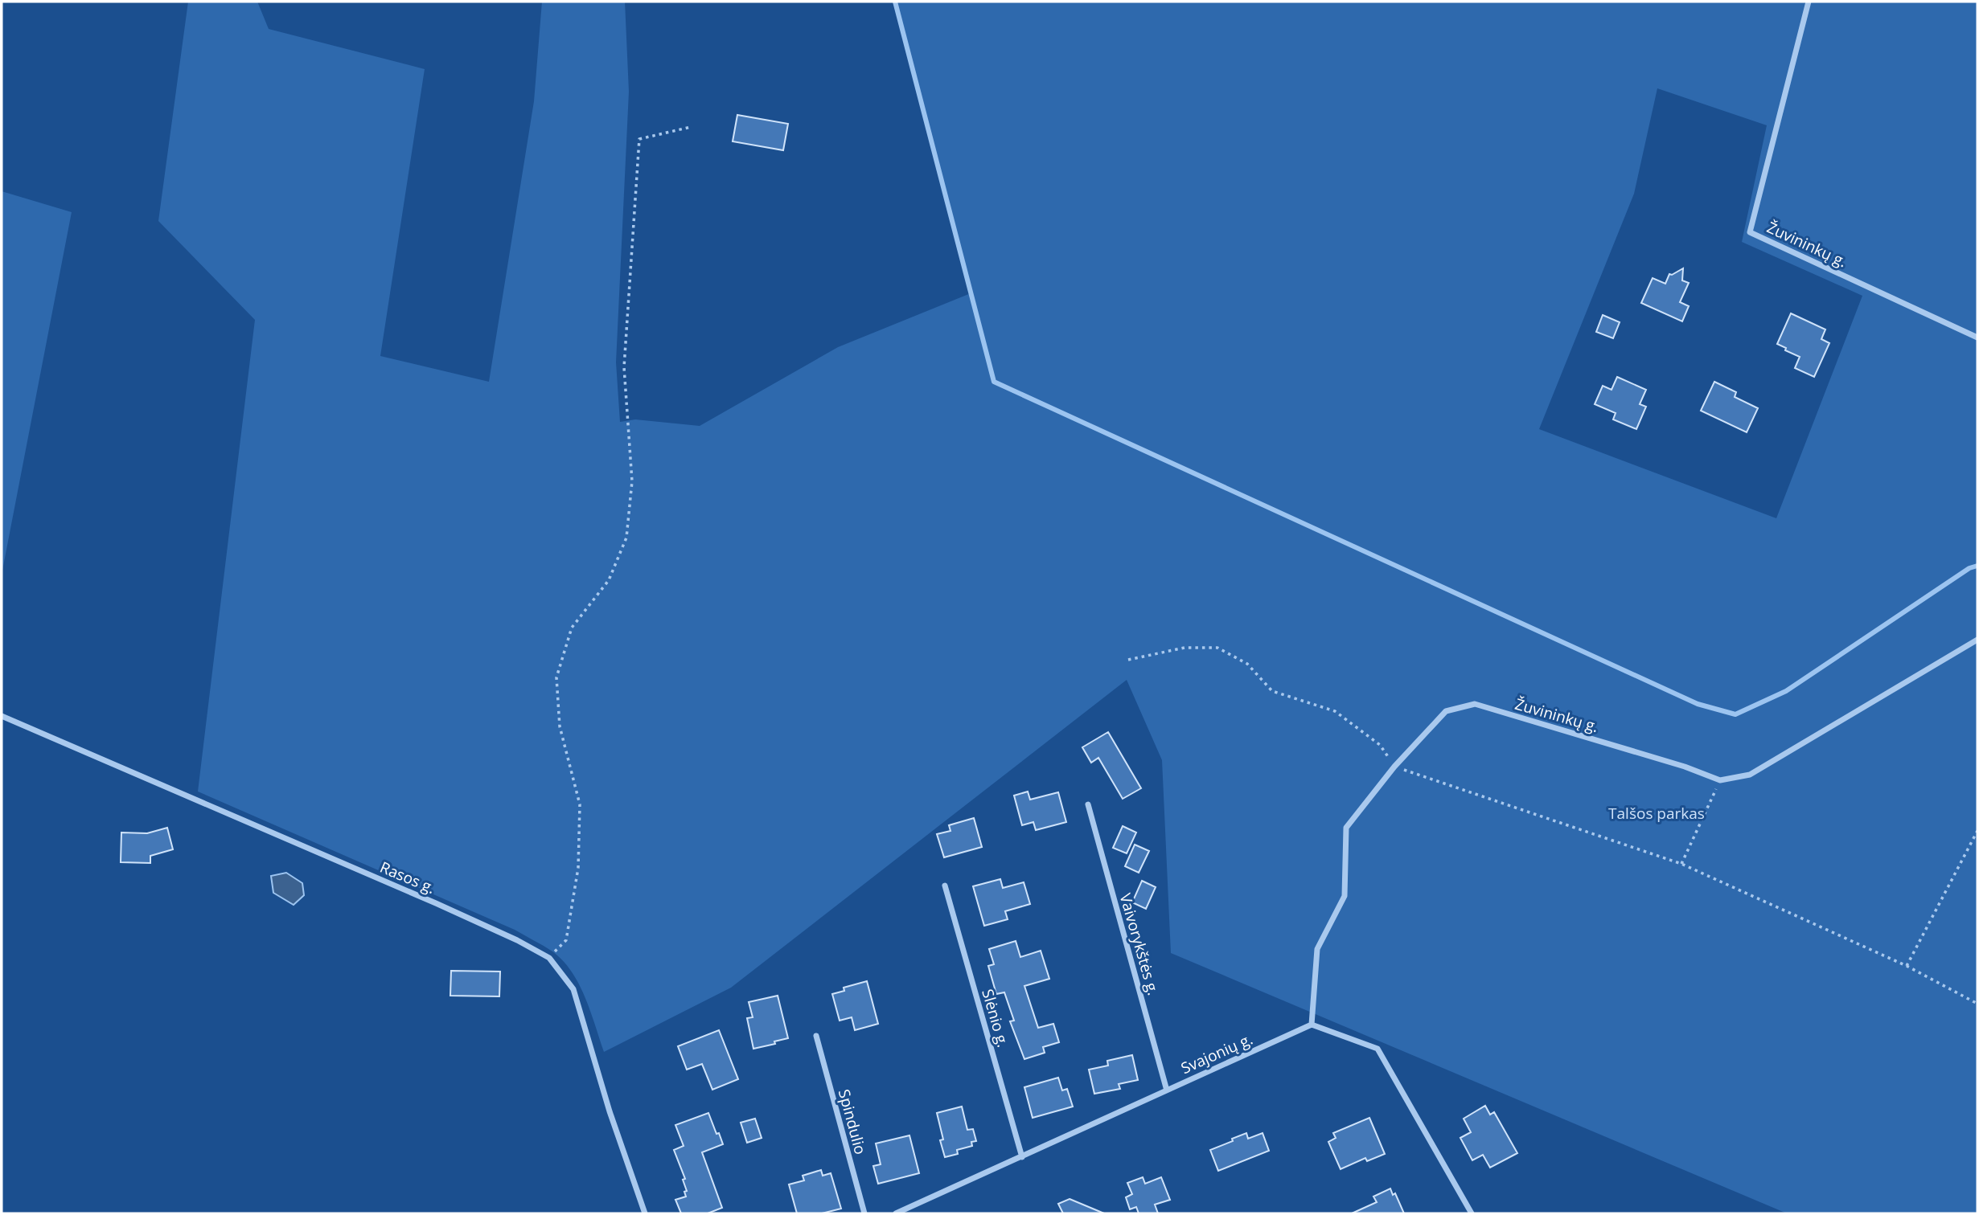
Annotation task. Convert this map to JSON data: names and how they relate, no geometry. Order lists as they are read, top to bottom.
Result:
{
  "streets": {
    "street": [
      "Žuvininkų g.",
      "Rasos g.",
      "Vaivorykštės g.",
      "Slėnio g.",
      "Svajonių g.",
      "Spindulio"
    ]
  },
  "crossings": [
    ["Žuvininkų g.", "Svajonių g."],
    ["Vaivorykštės g.", "Svajonių g."],
    ["Slėnio g.", "Svajonių g."]
  ],
  "parks": ["Talšos parkas"]
}
